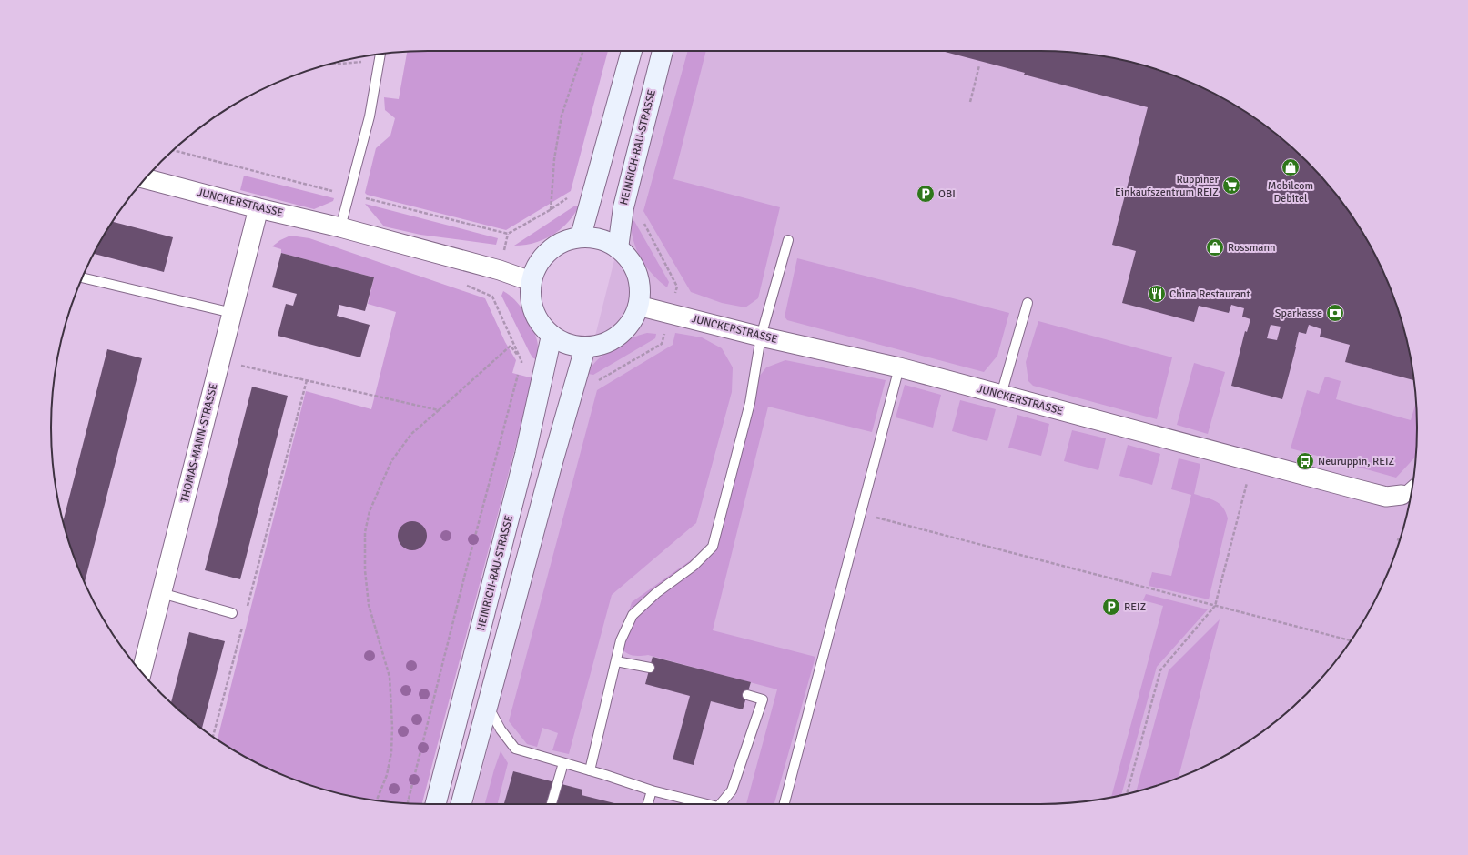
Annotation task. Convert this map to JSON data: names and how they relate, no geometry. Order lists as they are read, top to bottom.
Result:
{
  "streets": {
    "main road": ["HEINRICH-RAU-STRASSE"],
    "street": ["JUNCKERSTRASSE", "THOMAS-MANN-STRASSE"]
  },
  "crossings": [
    ["HEINRICH-RAU-STRASSE", "JUNCKERSTRASSE"],
    ["JUNCKERSTRASSE", "THOMAS-MANN-STRASSE"]
  ],
  "places": {
    "shop": ["Mobilcom Debitel", "Rossmann"],
    "supermarket": ["Ruppiner Einkaufszentrum REIZ"],
    "parking": ["OBI", "REIZ"],
    "restaurant": ["China Restaurant"],
    "bank": ["Sparkasse"],
    "bus stop": ["Neuruppin, REIZ"]
  }
}
